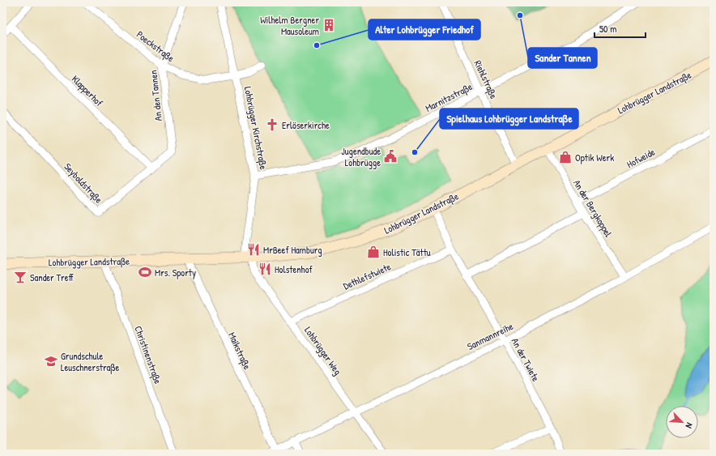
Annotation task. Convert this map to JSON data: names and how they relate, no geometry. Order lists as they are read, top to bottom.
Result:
{
  "streets": {
    "street": [
      "Poeckstraße",
      "Riehlstraße",
      "Klapperhof",
      "Lohbrügger Landstraße",
      "An den Tannen",
      "Marnitzstraße",
      "Lohbrügger Kirchstraße",
      "Hofweide",
      "Seyboldstraße",
      "An der Bergkoppel",
      "Dethlefstwiete",
      "Sanmannreihe",
      "Maikstraße",
      "Lohbrügger Weg",
      "Christinenstraße",
      "An der Twiete"
    ]
  },
  "crossings": [
    ["Poeckstraße", "An den Tannen"],
    ["Poeckstraße", "Lohbrügger Kirchstraße"],
    ["Riehlstraße", "Lohbrügger Landstraße"],
    ["Riehlstraße", "Marnitzstraße"],
    ["Klapperhof", "Seyboldstraße"],
    ["Lohbrügger Landstraße", "Lohbrügger Kirchstraße"],
    ["Lohbrügger Landstraße", "An der Bergkoppel"],
    ["Lohbrügger Landstraße", "Maikstraße"],
    ["Lohbrügger Landstraße", "Lohbrügger Weg"],
    ["Lohbrügger Landstraße", "Christinenstraße"],
    ["Lohbrügger Landstraße", "An der Twiete"],
    ["An den Tannen", "Seyboldstraße"],
    ["Marnitzstraße", "Lohbrügger Kirchstraße"],
    ["Lohbrügger Kirchstraße", "Lohbrügger Weg"],
    ["Hofweide", "An der Bergkoppel"],
    ["An der Bergkoppel", "Sanmannreihe"],
    ["Dethlefstwiete", "Lohbrügger Weg"],
    ["Dethlefstwiete", "An der Twiete"],
    ["Sanmannreihe", "Maikstraße"],
    ["Sanmannreihe", "Lohbrügger Weg"],
    ["Sanmannreihe", "An der Twiete"]
  ],
  "places": {
    "other": ["Sander Tannen", "Alter Lohbrügger Friedhof", "Spielhaus Lohbrügger Landstraße"],
    "building": ["Wilhelm Bergner Mausoleum"],
    "church": ["Erlöserkirche"],
    "public building": ["Jugendbude Lohbrügge"],
    "shop": ["Optik Werk", "Holistic Tättu"],
    "restaurant": ["MrBeef Hamburg", "Holstenhof"],
    "sports": ["Mrs. Sporty"],
    "bar": ["Sander Treff"],
    "school or university": ["Grundschule Leuschnerstraße"]
  },
  "scale_bar": "50 m",
  "north": "bottom right"
}
